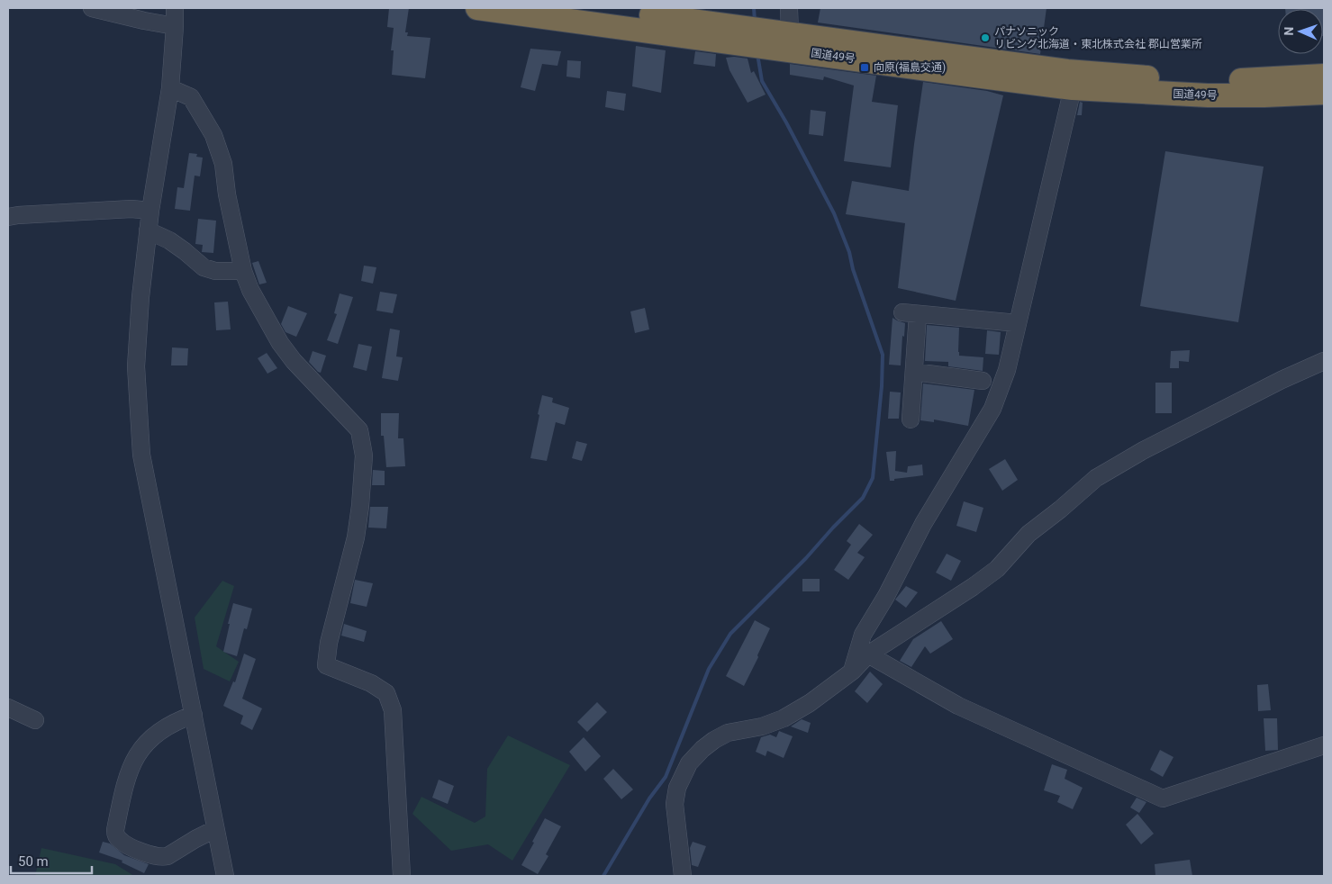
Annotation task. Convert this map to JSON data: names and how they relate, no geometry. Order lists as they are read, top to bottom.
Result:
{
  "streets": {
    "highway": ["国道49号"]
  },
  "places": {
    "other": ["パナソニック リビング北海道・東北株式会社 郡山営業所"],
    "transit": ["向原(福島交通)"]
  },
  "scale_bar": "50 m",
  "north": "left"
}
